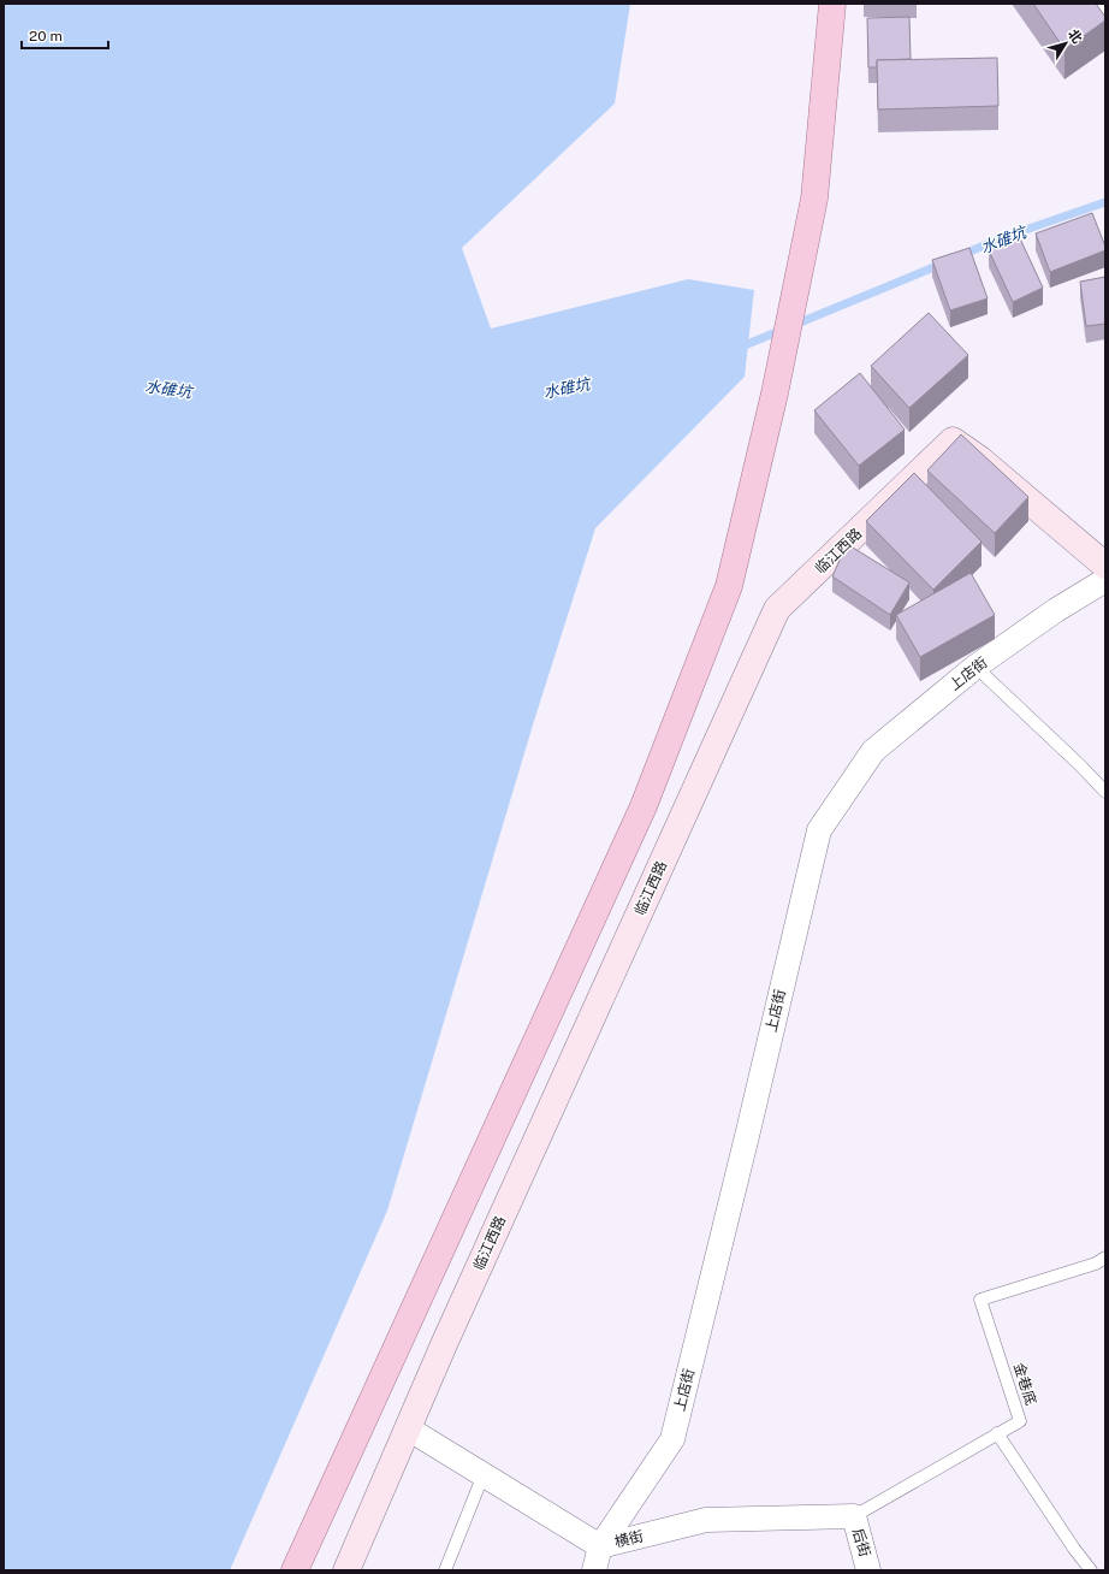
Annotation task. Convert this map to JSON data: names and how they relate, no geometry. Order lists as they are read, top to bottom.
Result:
{
  "streets": {
    "street": [
      "临江西路",
      "上店街",
      "横街",
      "后街"
    ],
    "lane": ["金巷底"]
  },
  "crossings": [
    ["临江西路", "横街"],
    ["上店街", "横街"],
    ["金巷底", "横街"],
    ["金巷底", "后街"],
    ["横街", "后街"]
  ],
  "water": ["水碓坑"],
  "scale_bar": "20 m",
  "north": "top right"
}
